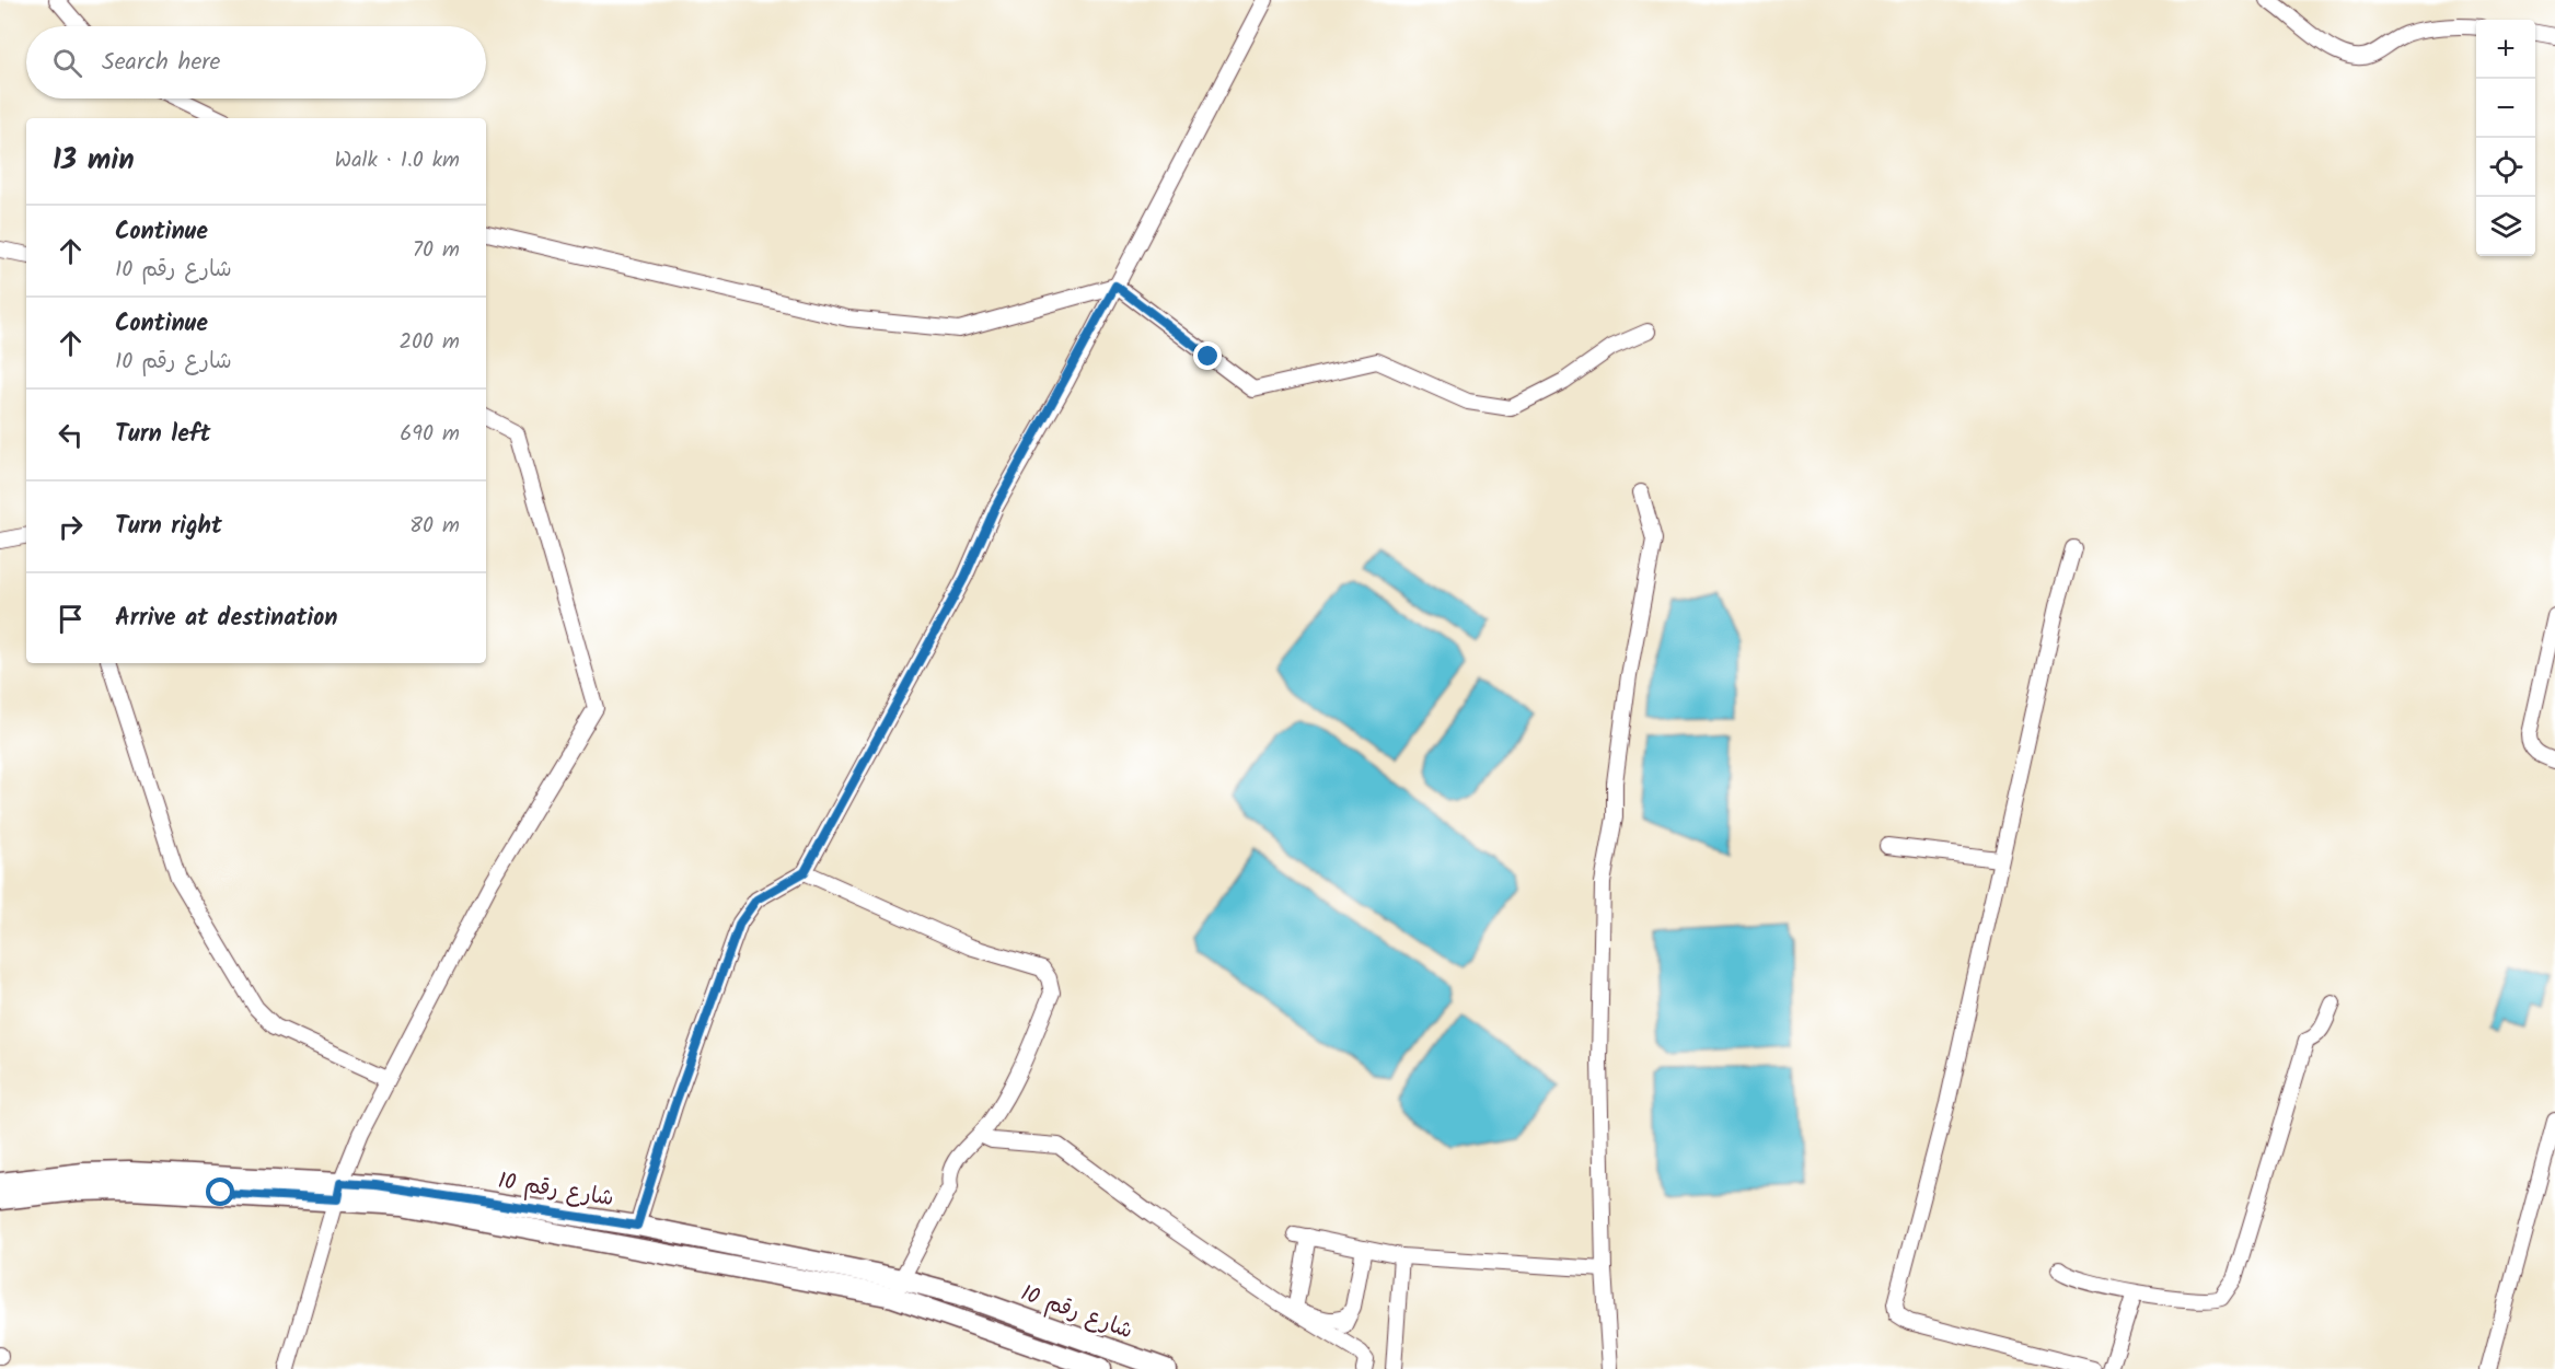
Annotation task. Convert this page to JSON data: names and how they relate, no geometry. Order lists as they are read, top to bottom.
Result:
{
  "streets": {
    "main road": ["شارع رقم 10"]
  },
  "page": {
    "map_buttons": ["+", "−"],
    "search": "Search here",
    "heading": ["13 min", "Walk · 1.0 km"],
    "list": [
      ["Continue", "شارع رقم 10", "70 m"],
      ["Continue", "شارع رقم 10", "200 m"],
      ["Turn left", "690 m"],
      ["Turn right", "80 m"],
      "Arrive at destination"
    ]
  }
}
